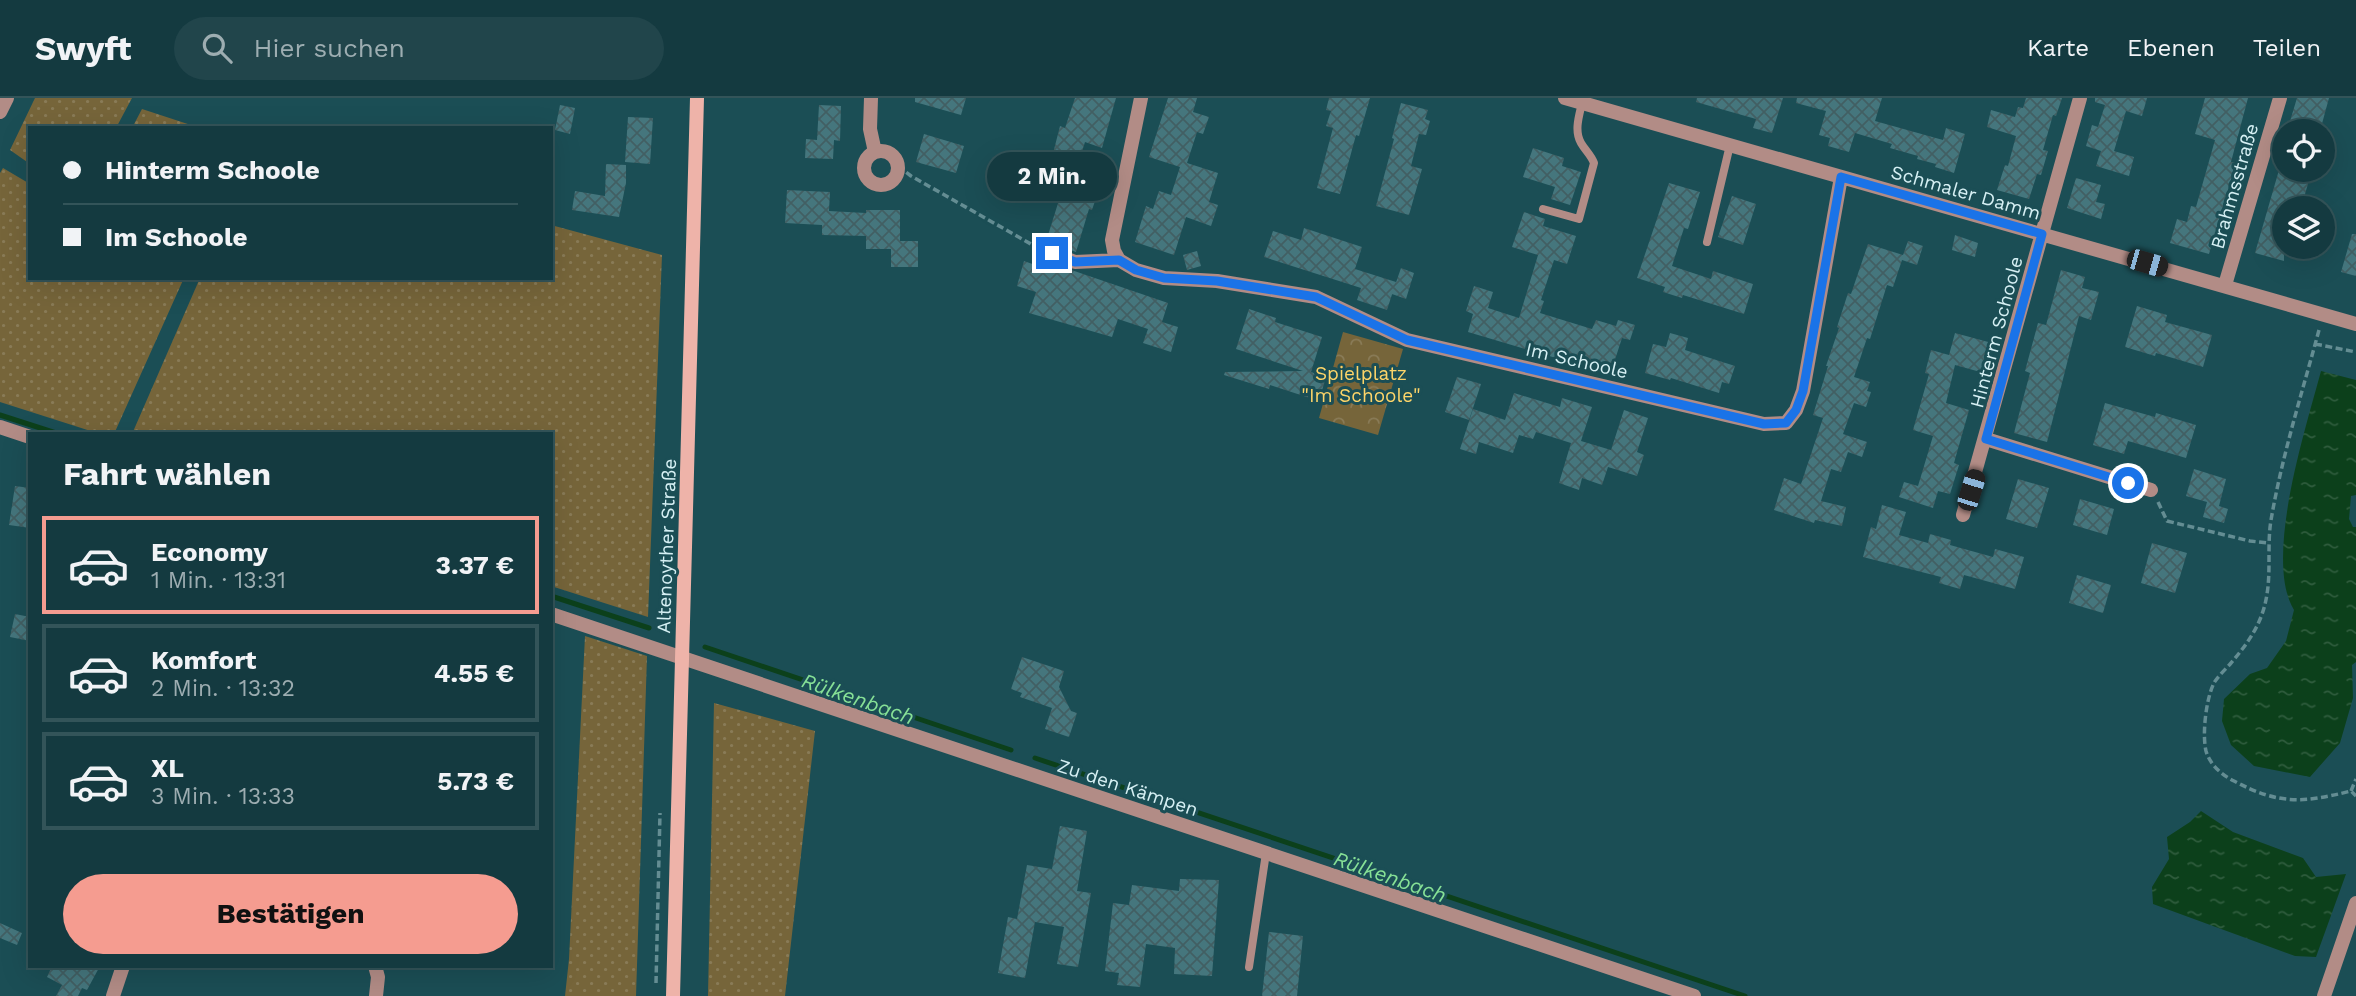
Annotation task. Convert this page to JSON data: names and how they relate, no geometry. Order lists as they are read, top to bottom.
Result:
{
  "streets": {
    "main road": ["Altenoyther Straße"],
    "street": [
      "Brahmsstraße",
      "Schmaler Damm",
      "Hinterm Schoole",
      "Im Schoole",
      "Zu den Kämpen"
    ]
  },
  "crossings": [
    ["Brahmsstraße", "Schmaler Damm"],
    ["Schmaler Damm", "Hinterm Schoole"],
    ["Schmaler Damm", "Im Schoole"],
    ["Altenoyther Straße", "Zu den Kämpen"]
  ],
  "water": ["Rülkenbach"],
  "parks": ["Spielplatz \"Im Schoole\""],
  "page": {
    "header": "Swyft",
    "search": "Hier suchen",
    "nav": ["Karte", "Ebenen", "Teilen"],
    "banner": ["Hinterm Schoole", "Im Schoole"],
    "bubble": "2 Min.",
    "heading": "Fahrt wählen",
    "list": [
      {
        "name": "Economy",
        "note": "1 Min. · 13:31",
        "value": "3.37 €"
      },
      {
        "name": "Komfort",
        "note": "2 Min. · 13:32",
        "value": "4.55 €"
      },
      {
        "name": "XL",
        "note": "3 Min. · 13:33",
        "value": "5.73 €"
      }
    ],
    "buttons": "Bestätigen"
  }
}
